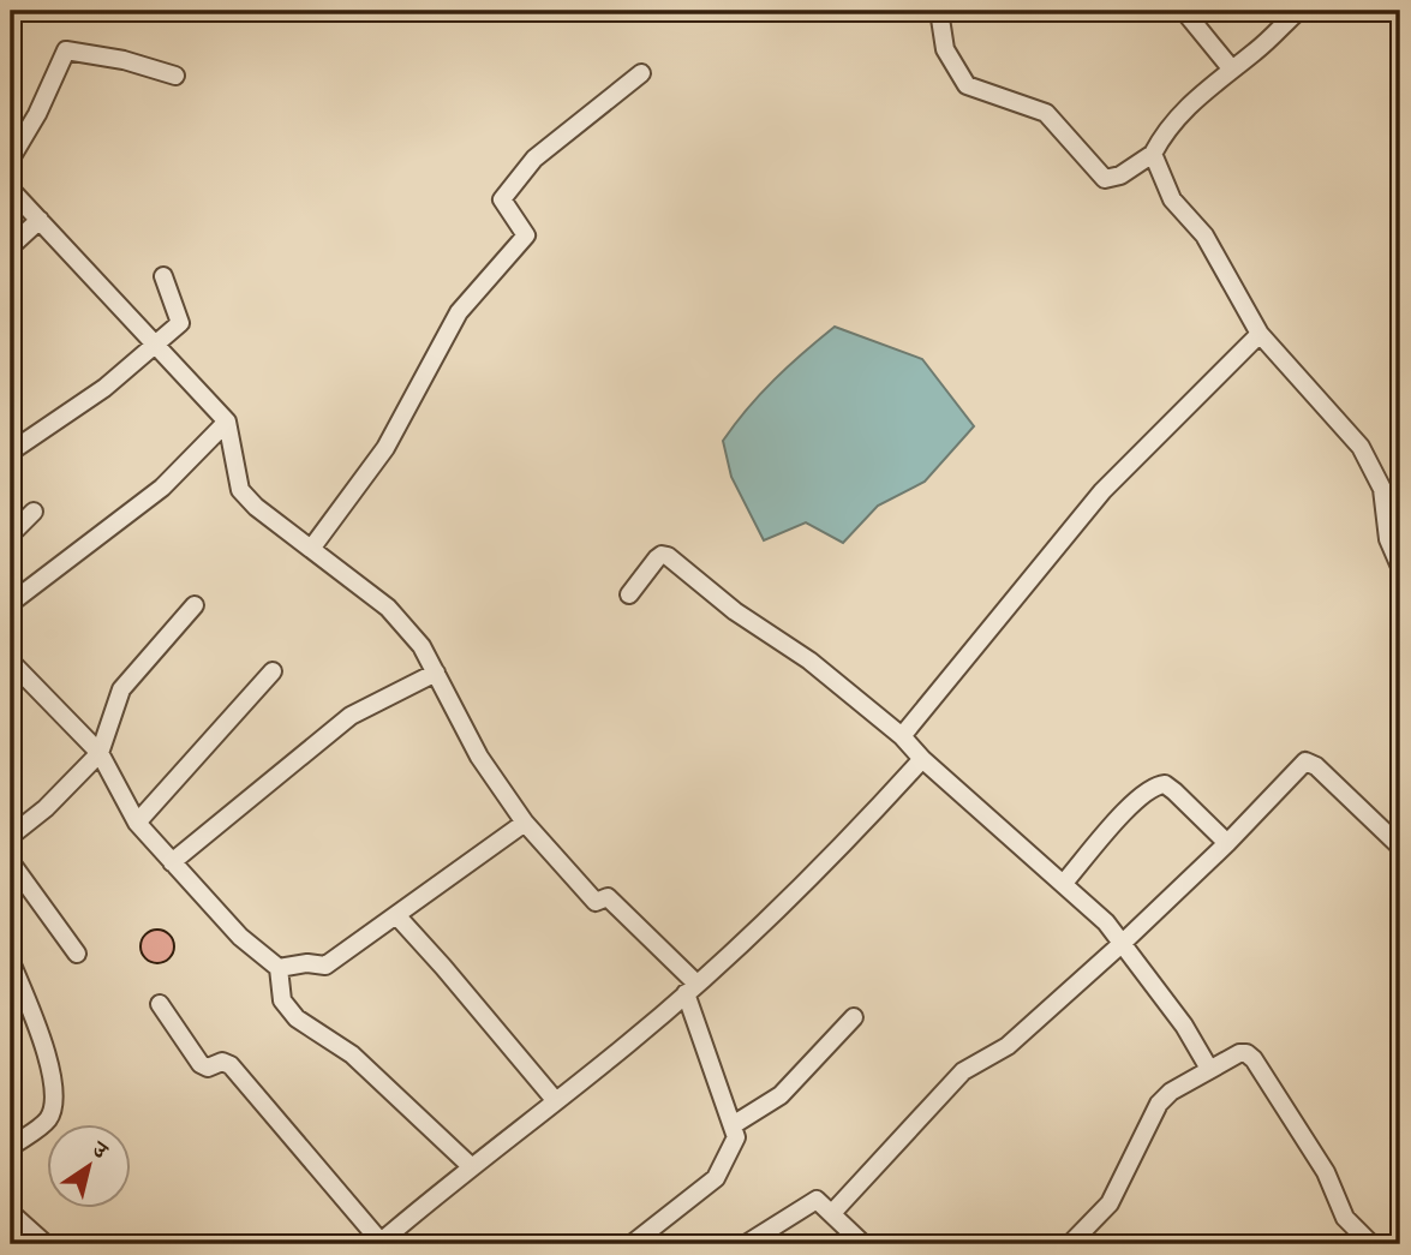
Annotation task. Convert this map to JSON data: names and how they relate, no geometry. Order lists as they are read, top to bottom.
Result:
{
  "north": "top right"
}
